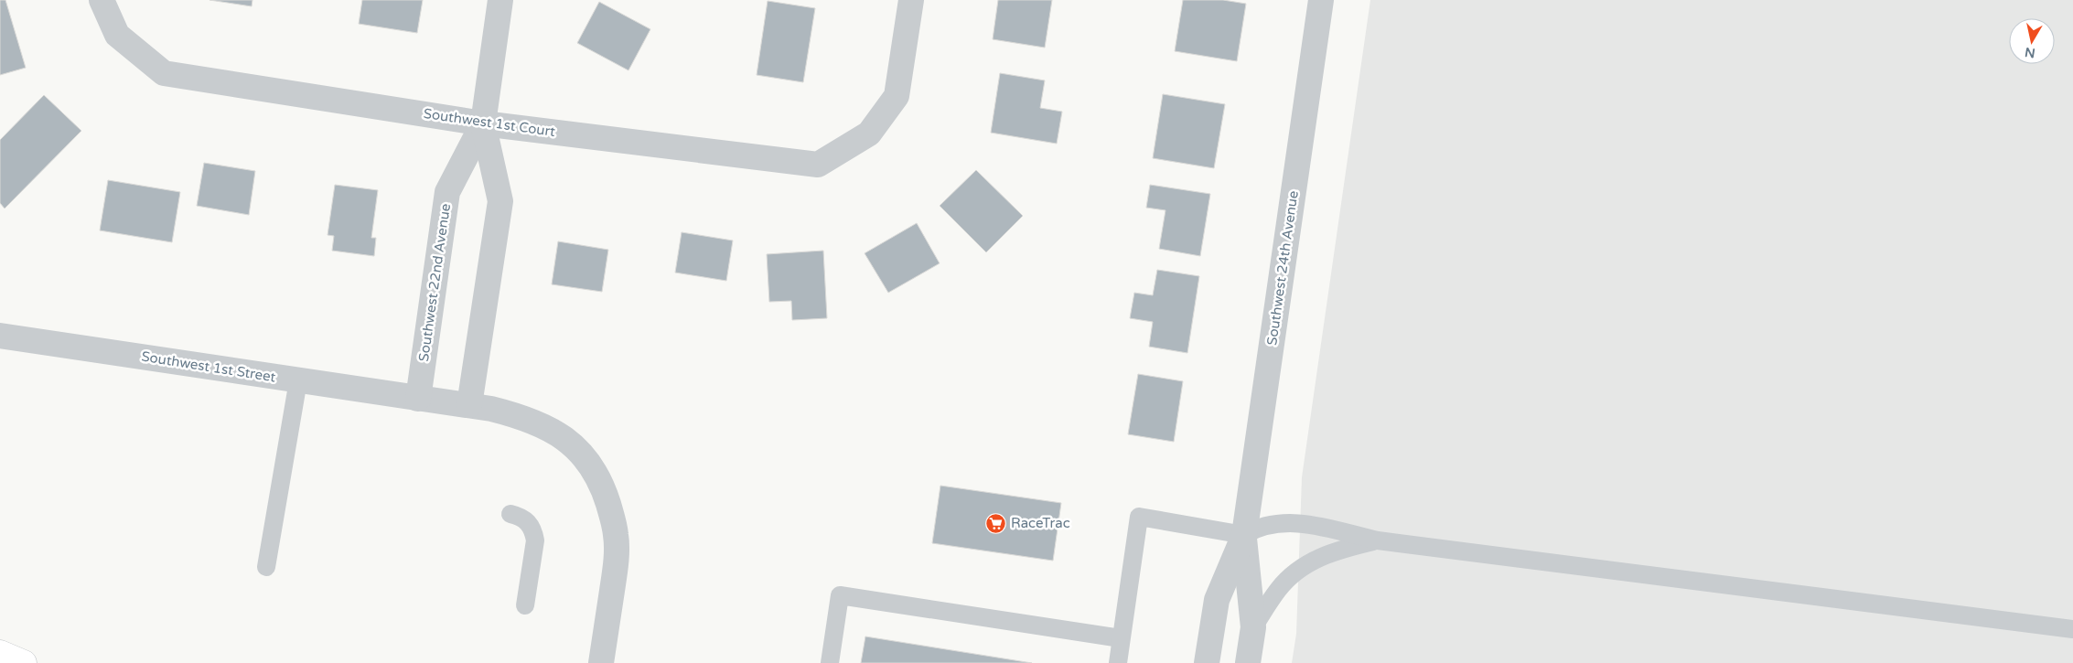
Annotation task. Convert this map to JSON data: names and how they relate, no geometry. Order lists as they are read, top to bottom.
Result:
{
  "streets": {
    "street": [
      "Southwest 1st Court",
      "Southwest 24th Avenue",
      "Southwest 22nd Avenue",
      "Southwest 1st Street"
    ]
  },
  "crossings": [
    ["Southwest 1st Court", "Southwest 22nd Avenue"],
    ["Southwest 22nd Avenue", "Southwest 1st Street"]
  ],
  "places": {
    "supermarket": ["RaceTrac"]
  },
  "north": "bottom"
}
